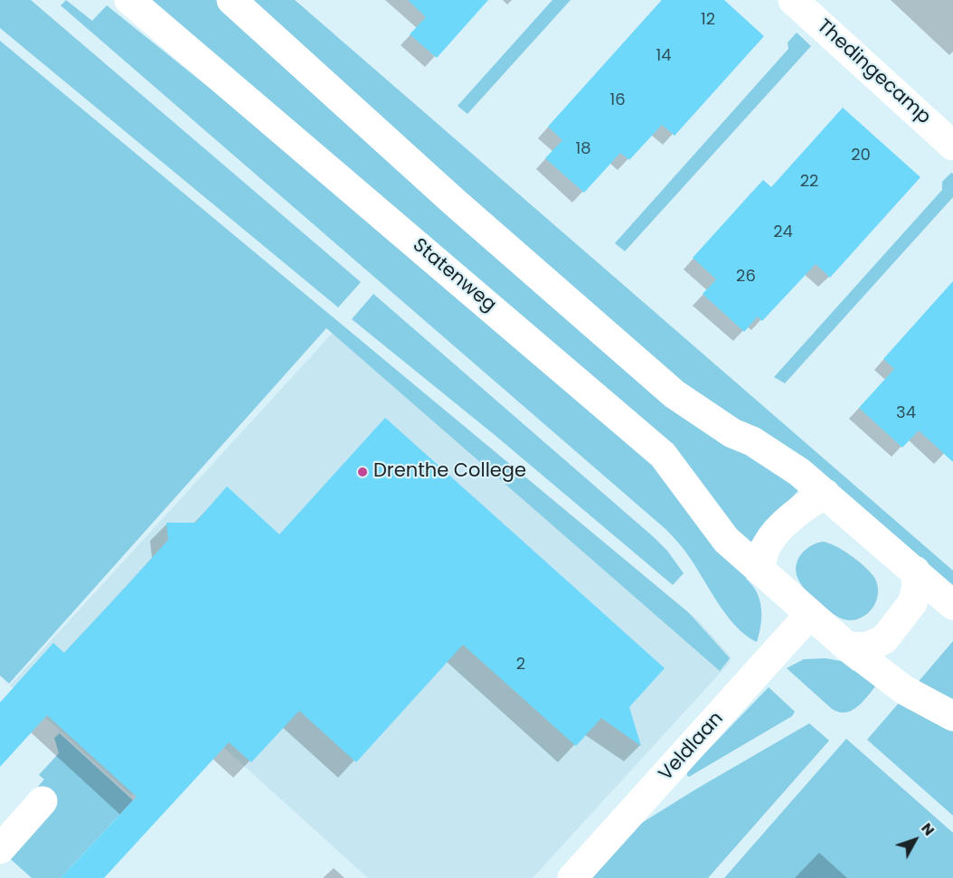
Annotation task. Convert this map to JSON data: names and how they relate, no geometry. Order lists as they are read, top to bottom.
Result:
{
  "streets": {
    "street": ["Thedingecamp", "Statenweg", "Veldlaan"]
  },
  "crossings": [
    ["Statenweg", "Veldlaan"]
  ],
  "places": ["Drenthe College"],
  "house_numbers": [
    "12",
    "14",
    "16",
    "18",
    "20",
    "22",
    "24",
    "26",
    "34",
    "2"
  ],
  "north": "top right"
}
